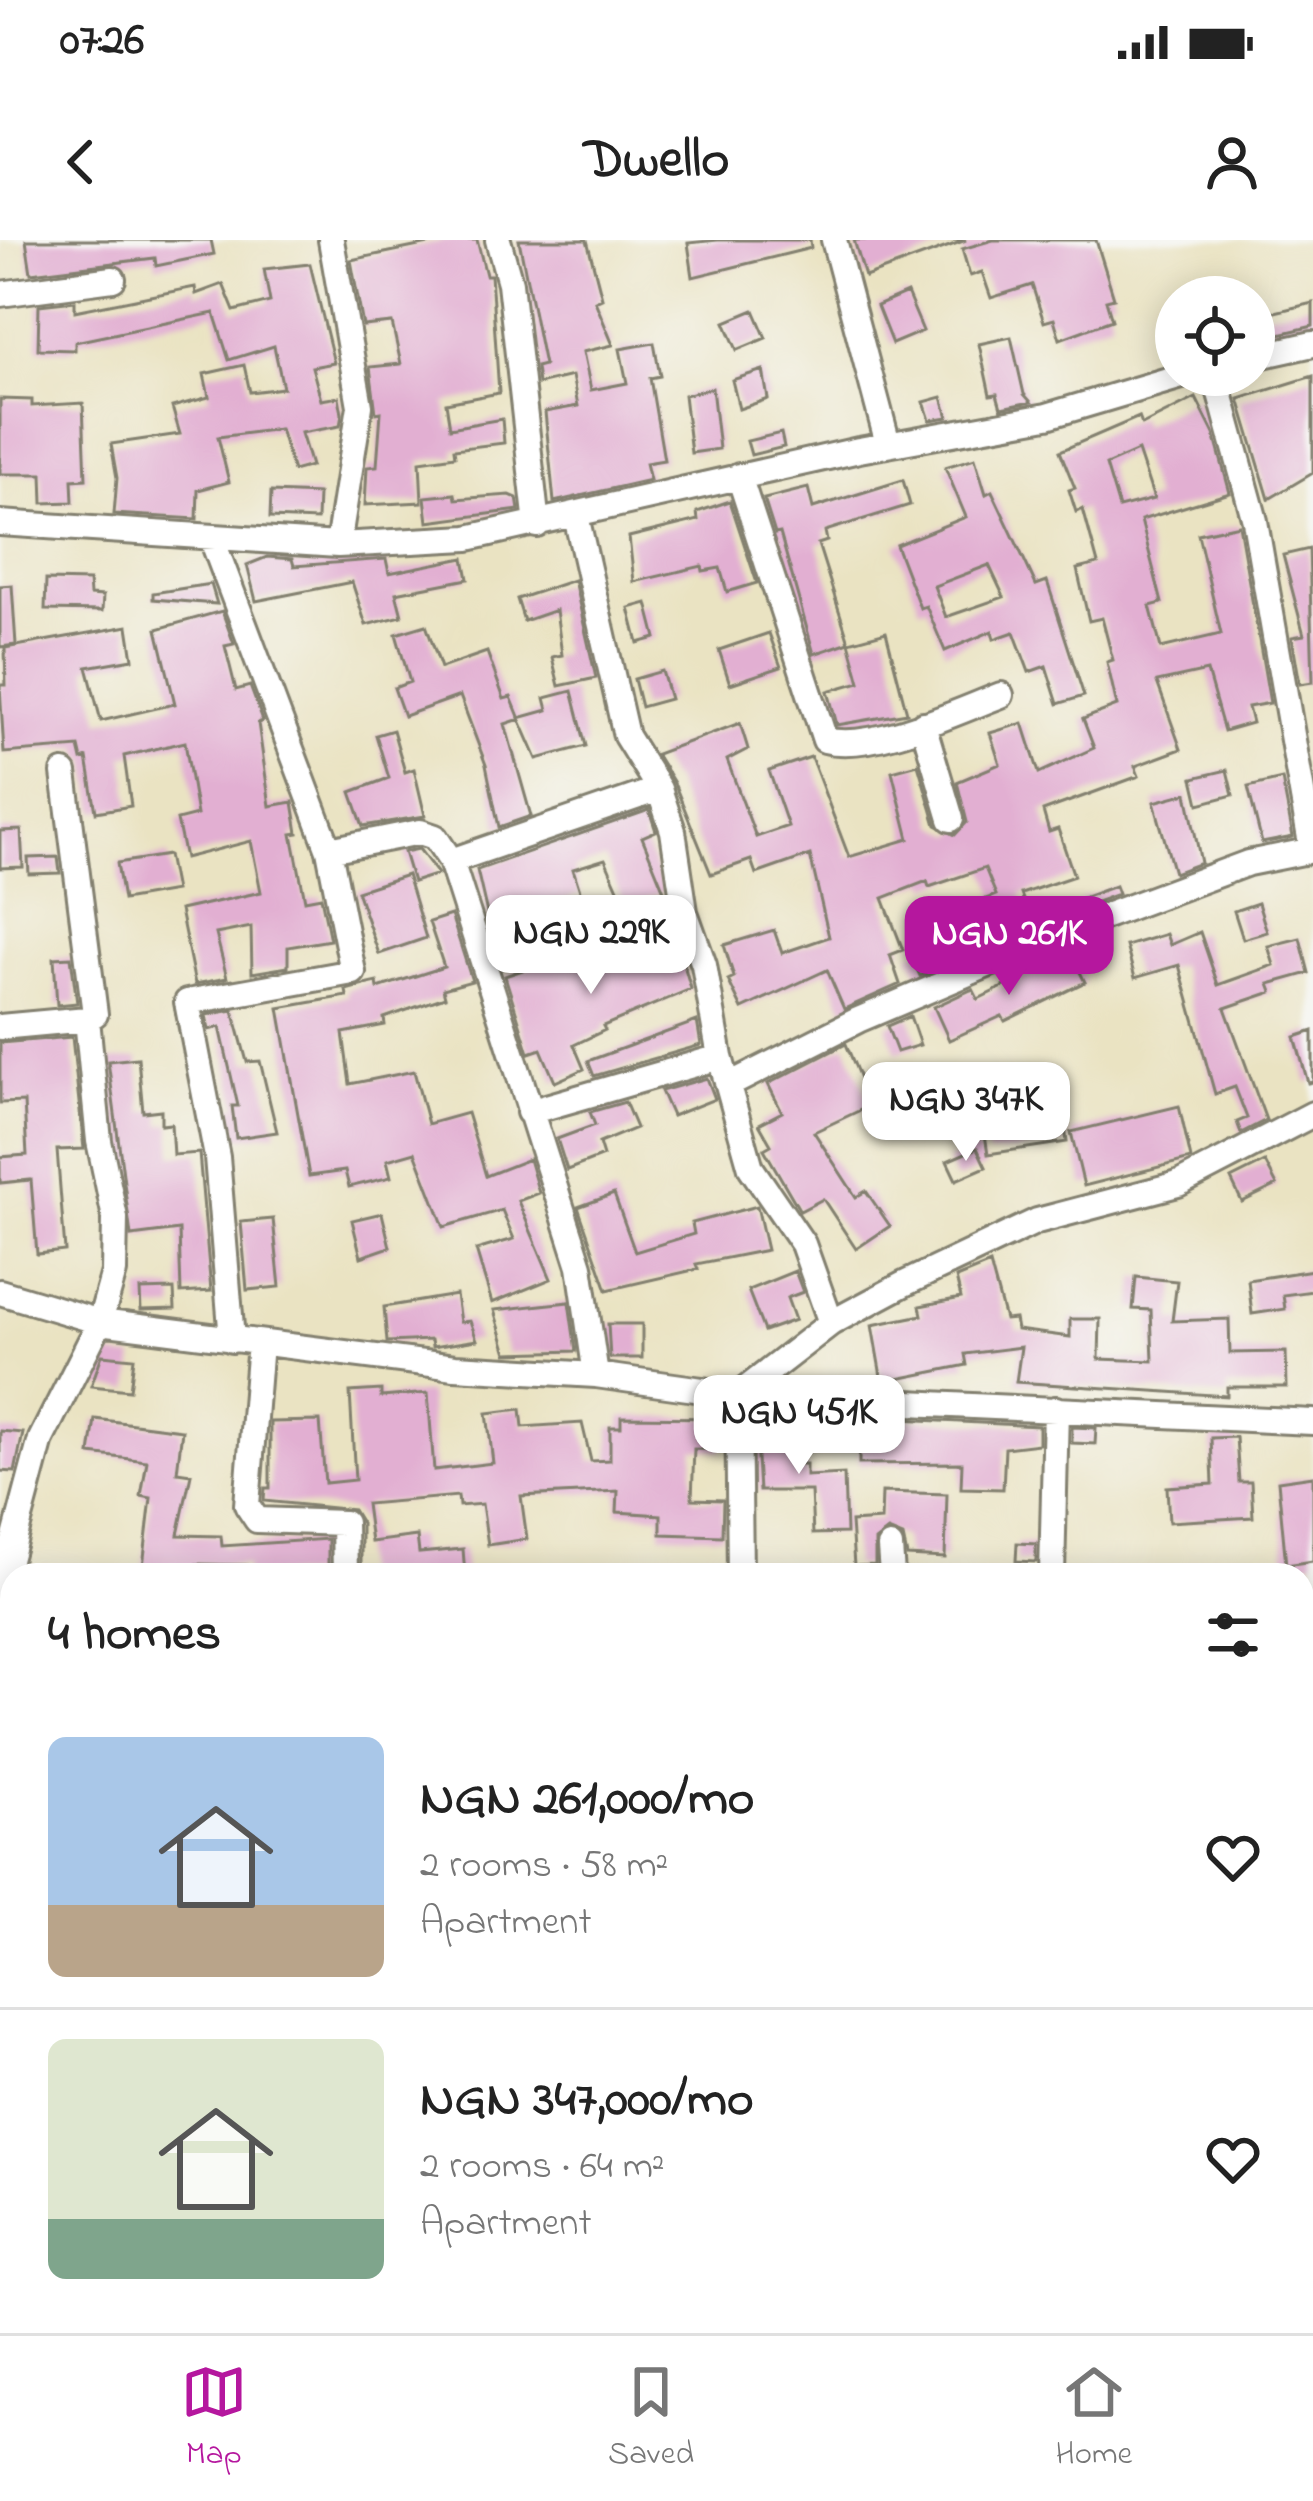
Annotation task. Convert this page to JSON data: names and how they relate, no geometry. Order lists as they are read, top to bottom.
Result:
{
  "page": {
    "status": "07:26",
    "header": "Dwello",
    "price": [
      "NGN 229K",
      "NGN 261K",
      "NGN 347K",
      "NGN 451K"
    ],
    "heading": "4 homes",
    "list": [
      {
        "name": "NGN 261,000/mo",
        "note": "2 rooms · 58 m² · Apartment"
      },
      {
        "name": "NGN 347,000/mo",
        "note": "2 rooms · 64 m² · Apartment"
      }
    ],
    "tabs": ["Map", "Saved", "Home"]
  }
}
